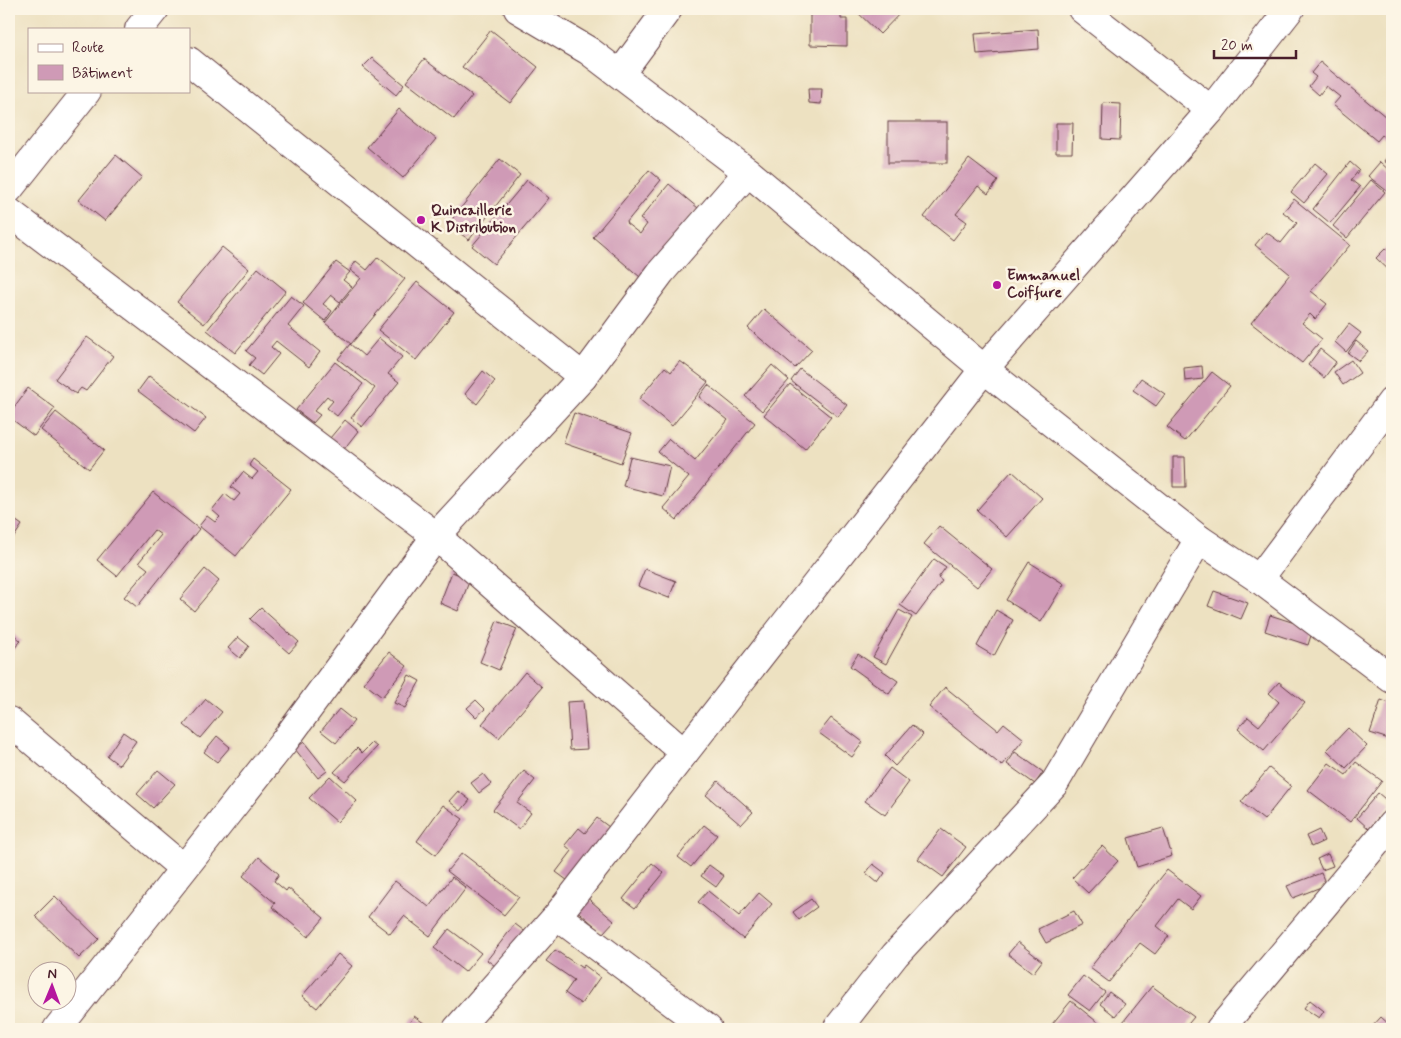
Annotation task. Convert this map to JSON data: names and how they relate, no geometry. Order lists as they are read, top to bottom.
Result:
{
  "places": ["Quincaillerie K Distribution", "Emmanuel Coiffure"],
  "legend": ["Route", "Bâtiment"],
  "scale_bar": "20 m",
  "north": "top"
}
